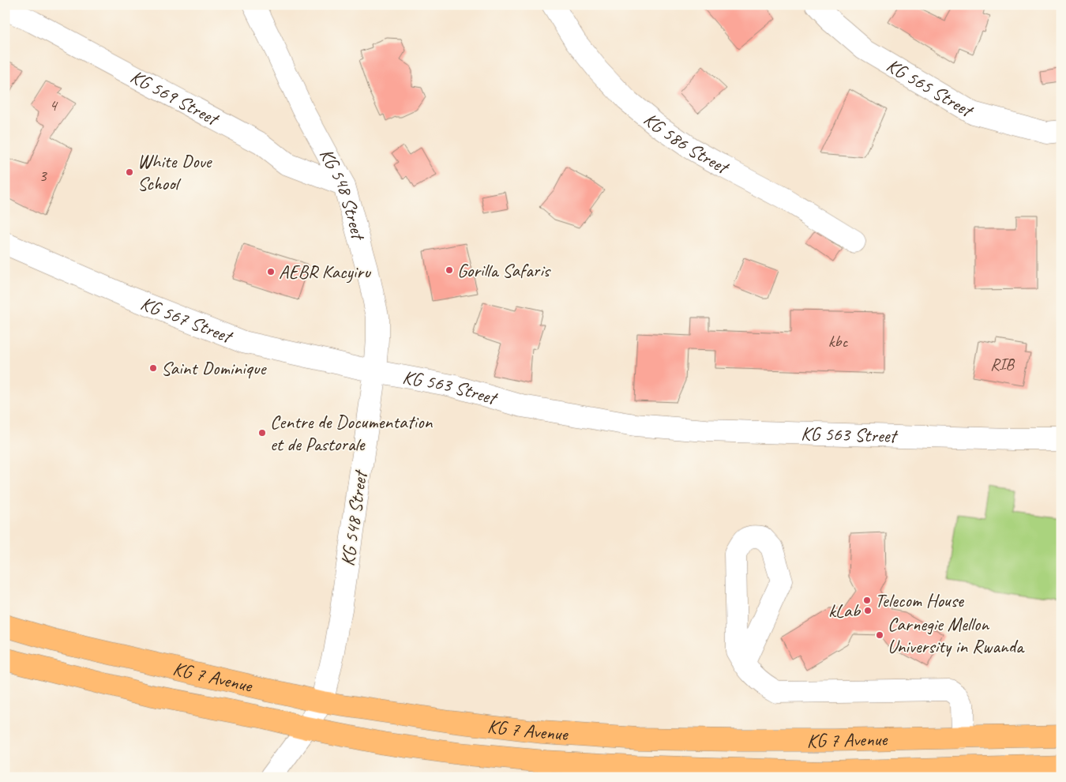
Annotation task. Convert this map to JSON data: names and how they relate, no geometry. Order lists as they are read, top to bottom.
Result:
{
  "streets": {
    "main road": ["KG 7 Avenue"],
    "street": [
      "KG 565 Street",
      "KG 569 Street",
      "KG 586 Street",
      "KG 548 Street",
      "KG 567 Street",
      "KG 563 Street"
    ]
  },
  "crossings": [
    ["KG 569 Street", "KG 548 Street"],
    ["KG 548 Street", "KG 567 Street"],
    ["KG 548 Street", "KG 563 Street"],
    ["KG 548 Street", "KG 7 Avenue"],
    ["KG 567 Street", "KG 563 Street"]
  ],
  "places": [
    "White Dove School",
    "Gorilla Safaris",
    "AEBR Kacyiru",
    "Saint Dominique",
    "Centre de Documentation et de Pastorale",
    "Telecom House",
    "kLab",
    "Carnegie Mellon University in Rwanda"
  ],
  "house_numbers": [
    "4",
    "3",
    "kbc",
    "RIB"
  ]
}
